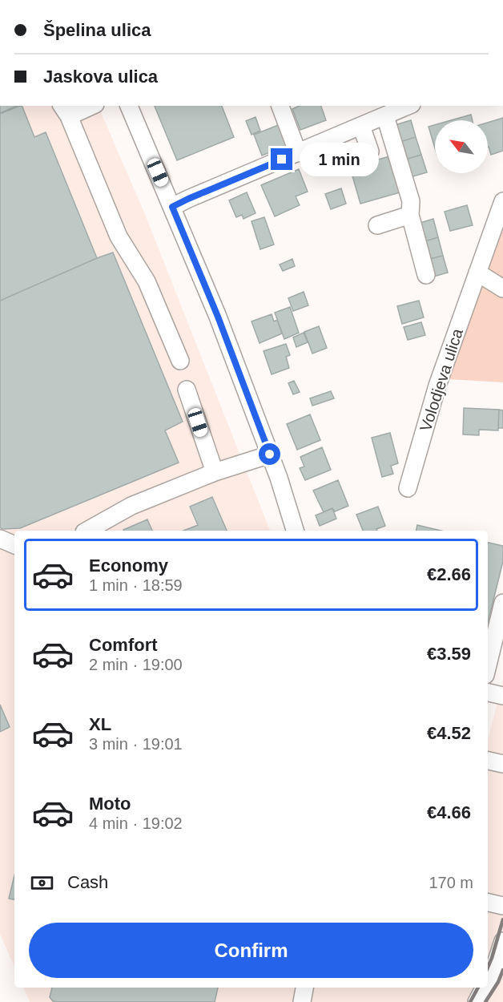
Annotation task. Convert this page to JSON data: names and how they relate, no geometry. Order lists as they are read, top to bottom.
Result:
{
  "streets": {
    "street": ["Volodjeva ulica"]
  },
  "north": "top left",
  "page": {
    "banner": ["Špelina ulica", "Jaskova ulica"],
    "bubble": "1 min",
    "list": [
      {
        "name": "Economy",
        "note": "1 min · 18:59",
        "value": "€2.66"
      },
      {
        "name": "Comfort",
        "note": "2 min · 19:00",
        "value": "€3.59"
      },
      {
        "name": "XL",
        "note": "3 min · 19:01",
        "value": "€4.52"
      },
      {
        "name": "Moto",
        "note": "4 min · 19:02",
        "value": "€4.66"
      }
    ],
    "pay": ["Cash", "170 m"],
    "buttons": "Confirm"
  }
}
